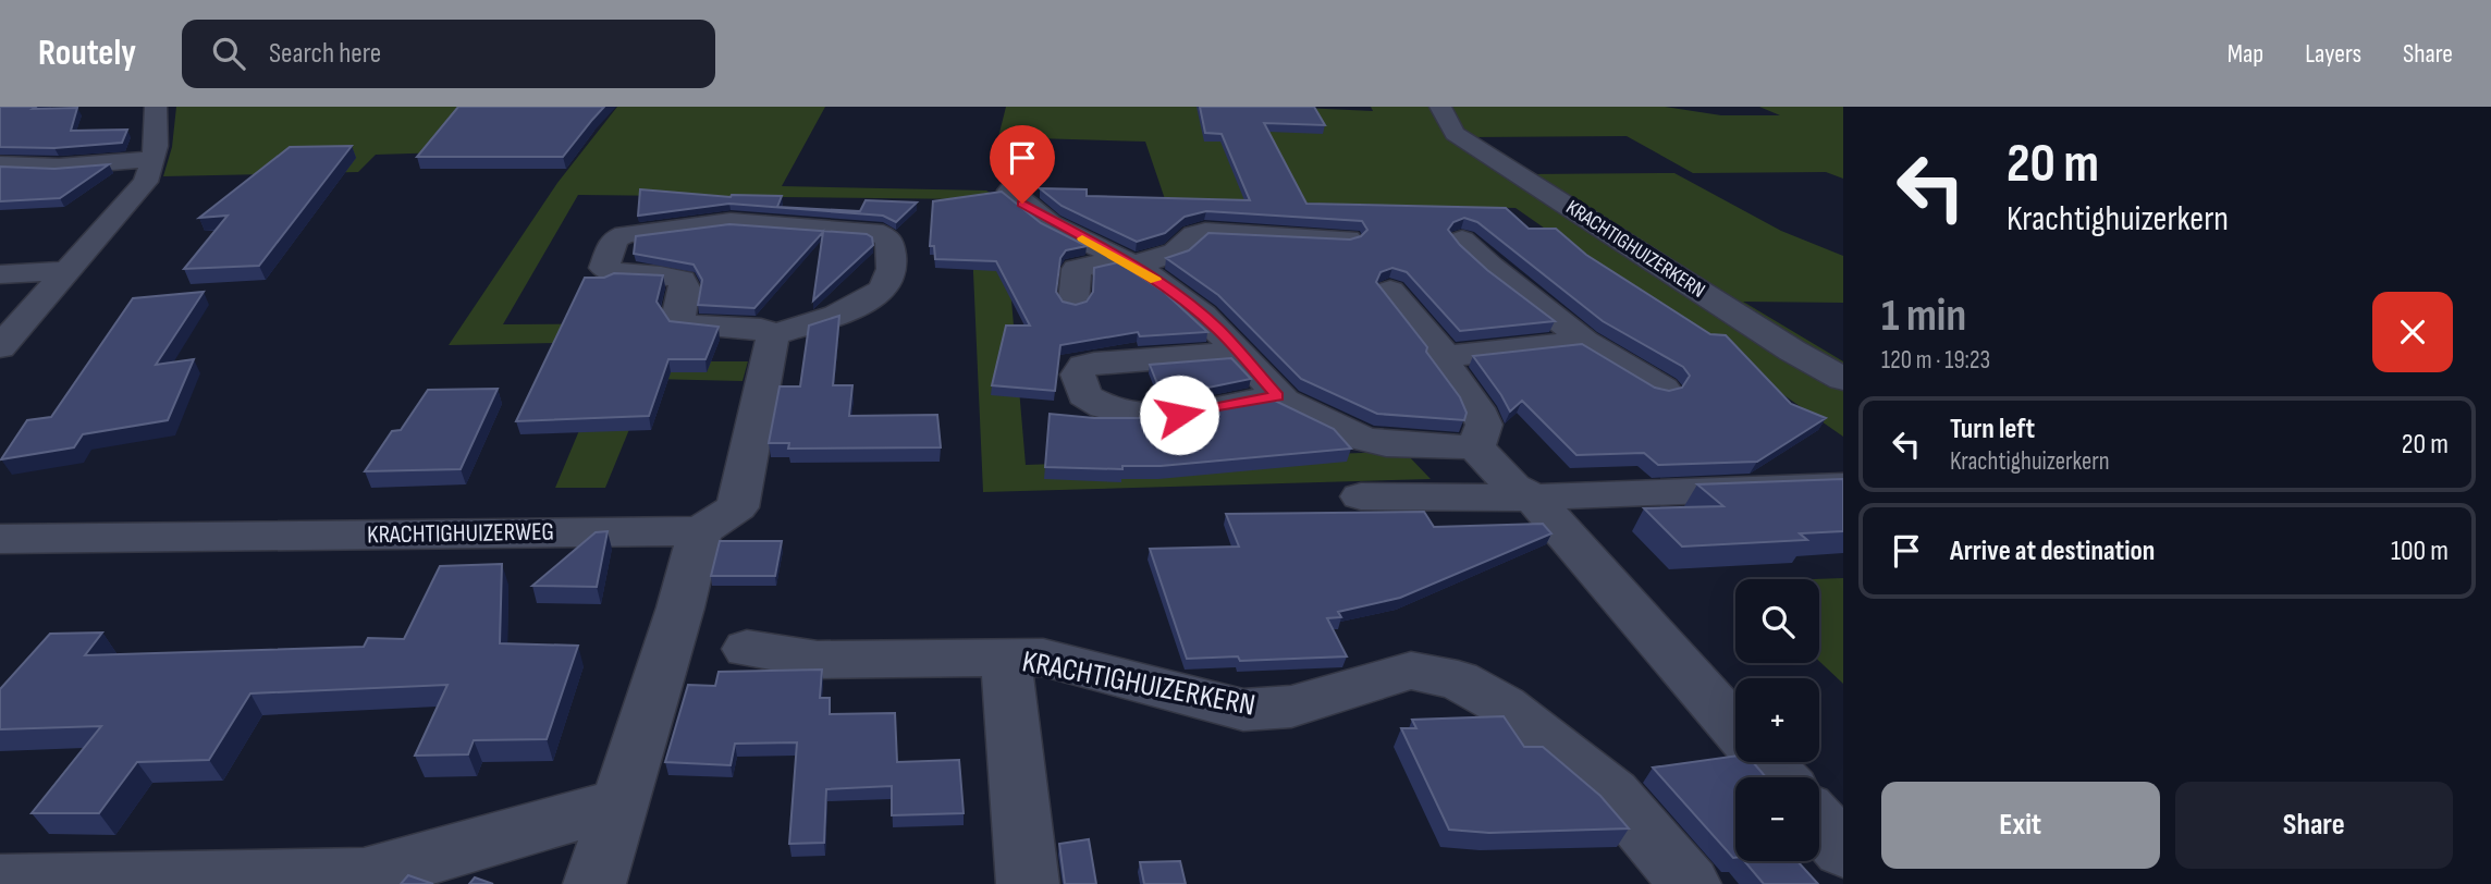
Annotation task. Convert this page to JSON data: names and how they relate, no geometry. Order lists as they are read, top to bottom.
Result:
{
  "streets": {
    "street": ["KRACHTIGHUIZERKERN", "KRACHTIGHUIZERWEG"]
  },
  "page": {
    "header": "Routely",
    "search": "Search here",
    "nav": ["Map", "Layers", "Share"],
    "turn": ["20 m", "Krachtighuizerkern"],
    "heading": ["1 min", "120 m · 19:23"],
    "list": [
      {
        "name": "Turn left",
        "note": "Krachtighuizerkern",
        "value": "20 m"
      },
      {
        "name": "Arrive at destination",
        "value": "100 m"
      }
    ],
    "map_buttons": ["+", "−"],
    "buttons": ["Exit", "Share"]
  }
}
